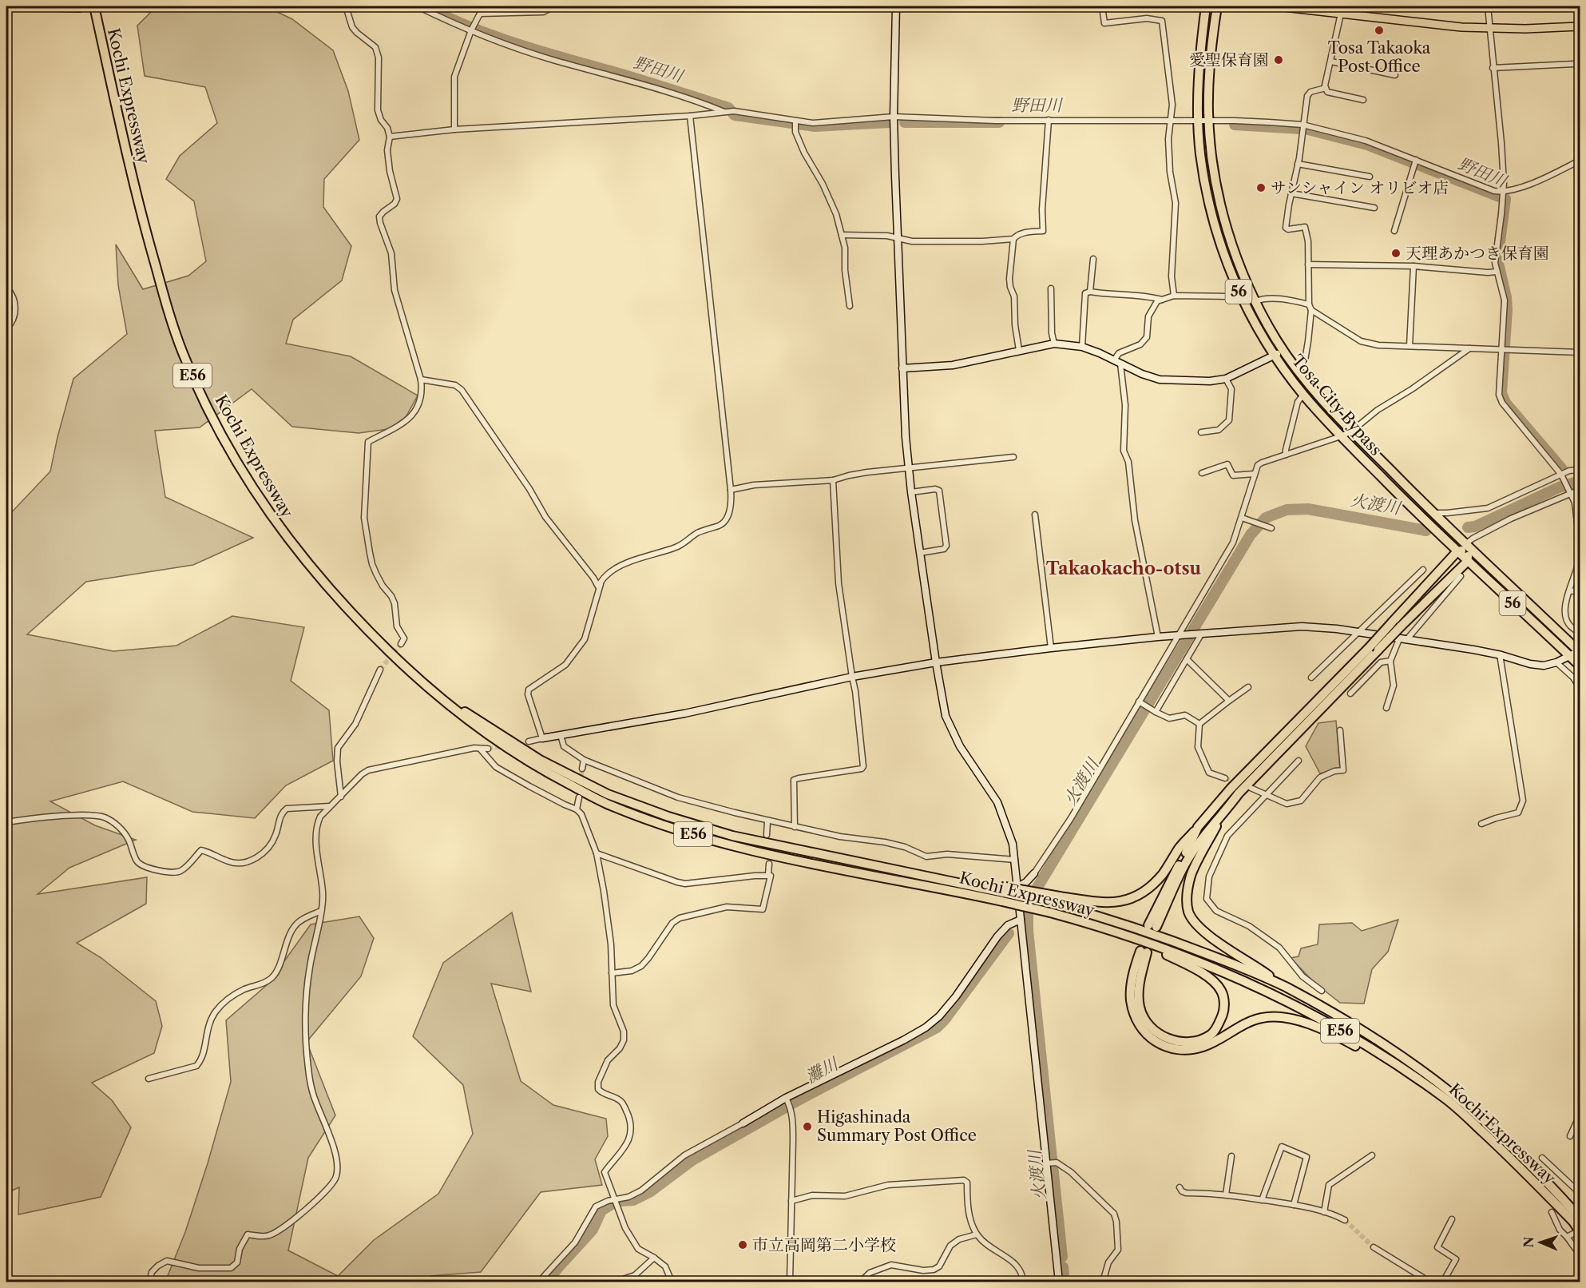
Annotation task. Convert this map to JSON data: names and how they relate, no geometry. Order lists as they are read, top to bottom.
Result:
{
  "streets": {
    "highway": [
      "Kochi Expressway",
      "56",
      "E56",
      "Tosa City Bypass"
    ]
  },
  "districts": ["Takaokacho-otsu"],
  "water": ["野田川", "火渡川", "灘川"],
  "places": [
    "Tosa Takaoka Post Office",
    "愛聖保育園",
    "サンシャイン オリビオ店",
    "天理あかつき保育園",
    "Higashinada Summary Post Office",
    "市立高岡第二小学校"
  ],
  "north": "left"
}
